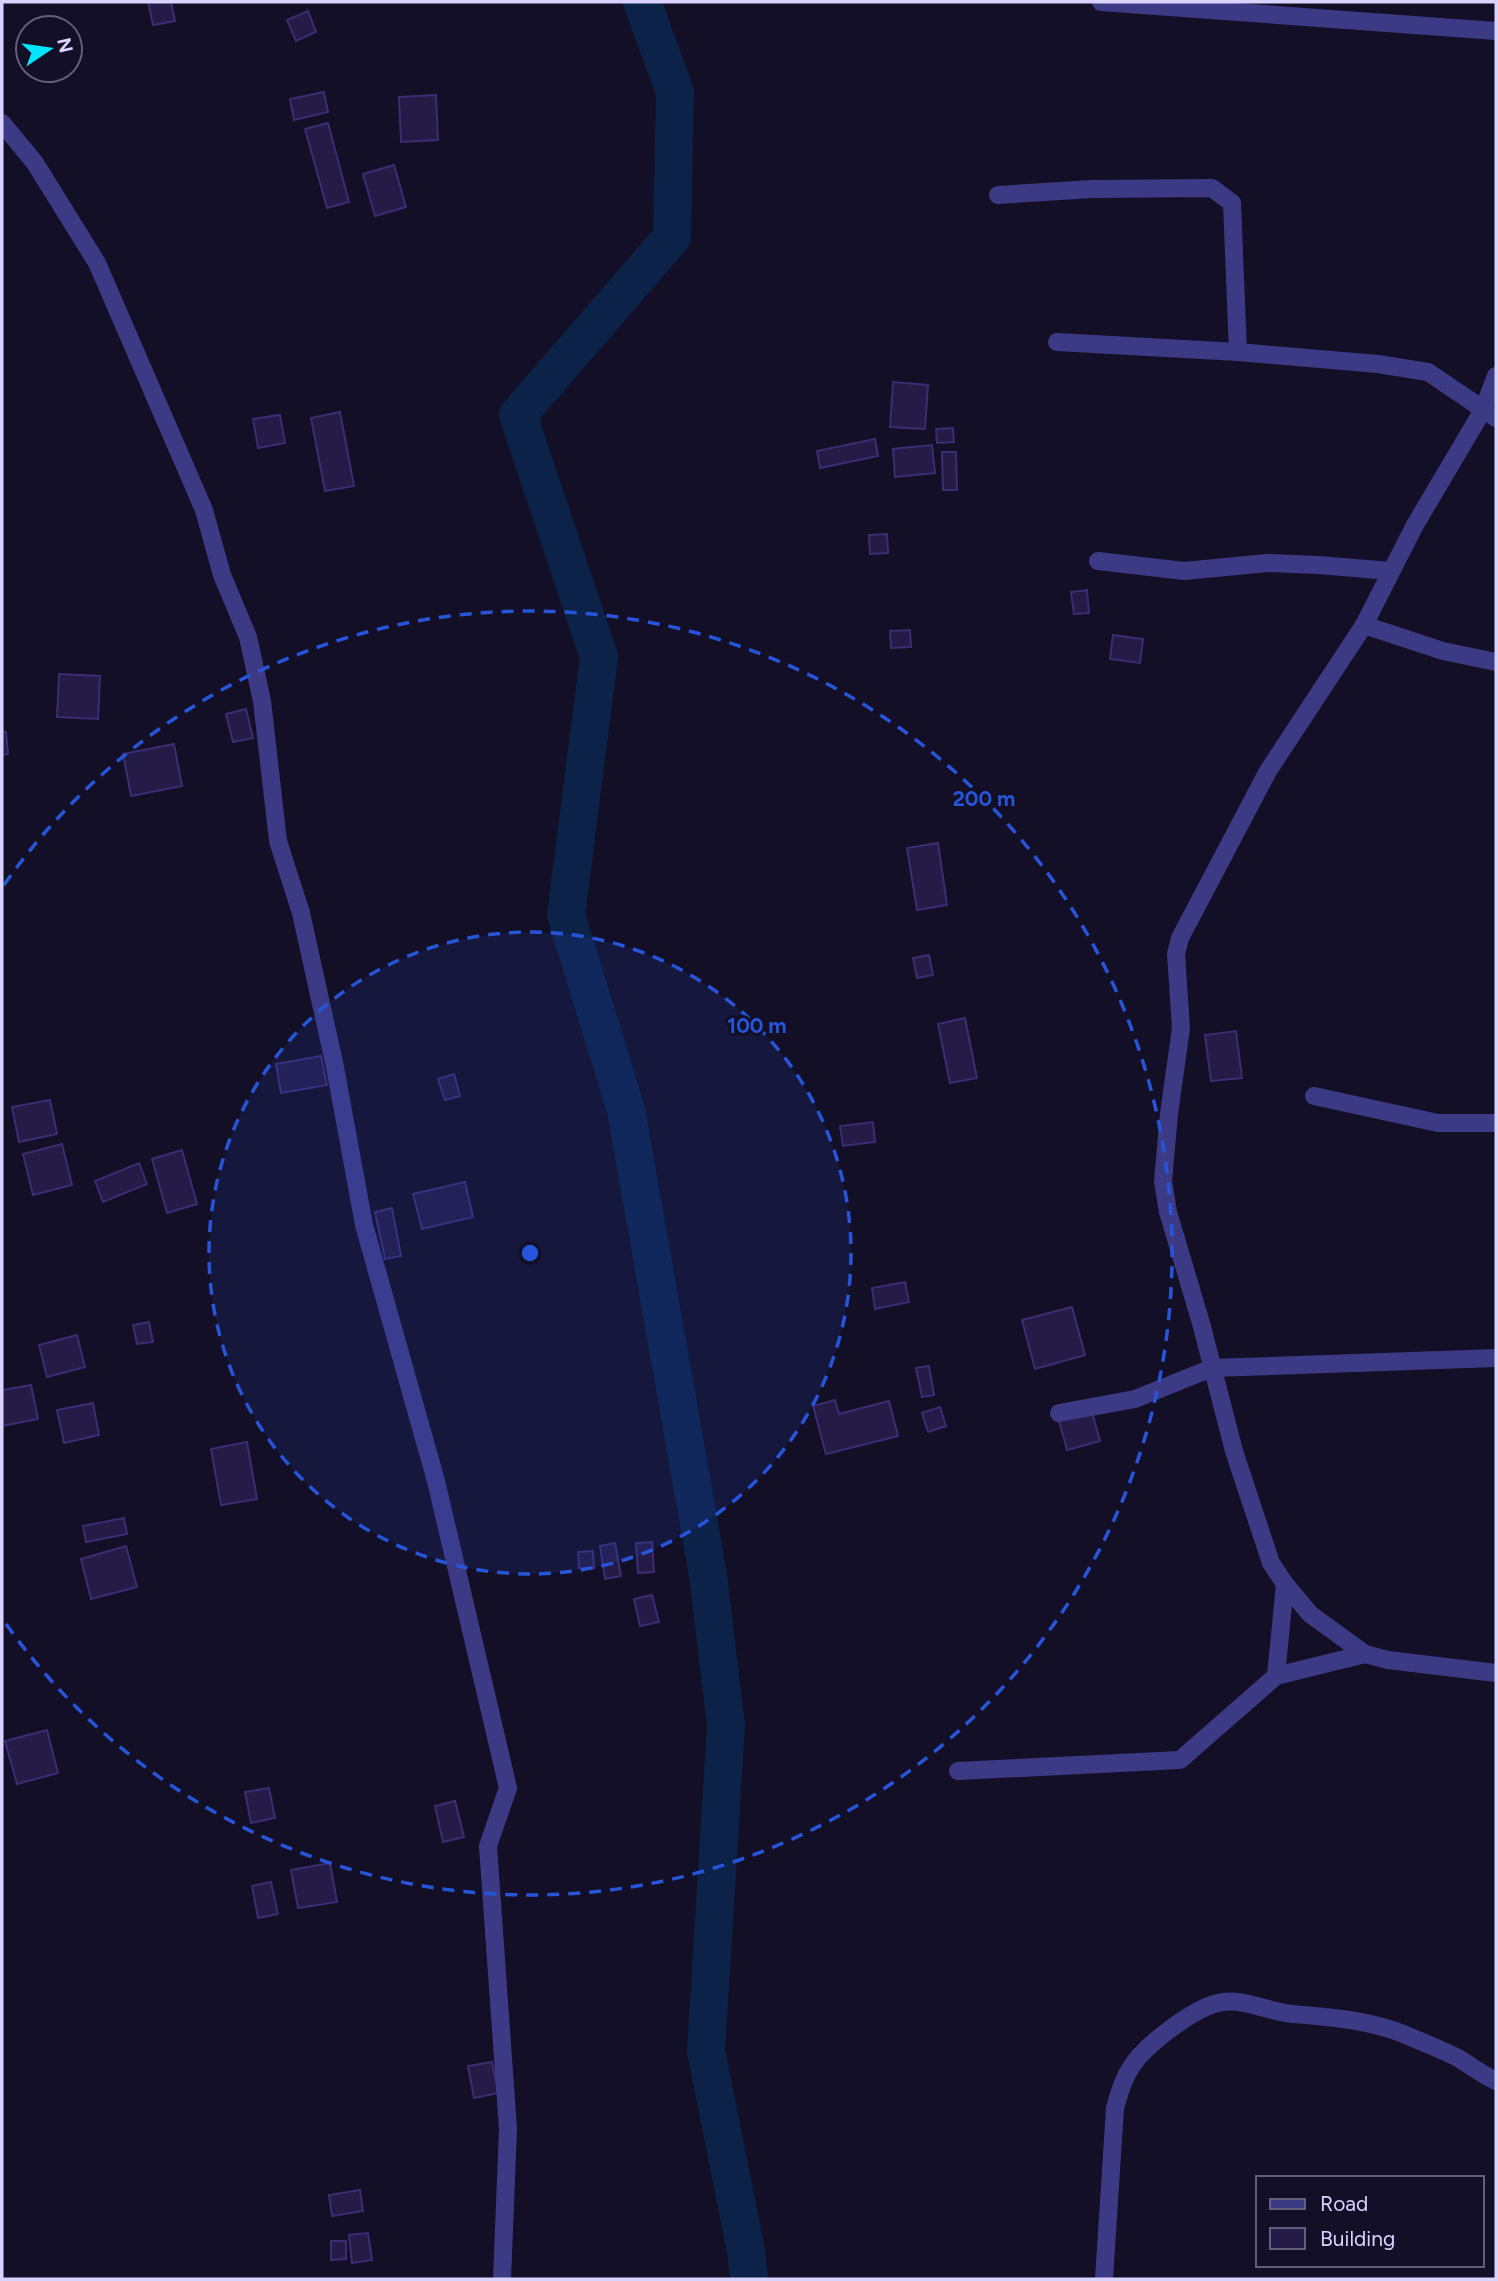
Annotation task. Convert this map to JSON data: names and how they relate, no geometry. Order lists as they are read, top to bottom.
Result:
{
  "legend": ["Road", "Building"],
  "north": "right",
  "rings": ["200 m", "100 m"]
}
